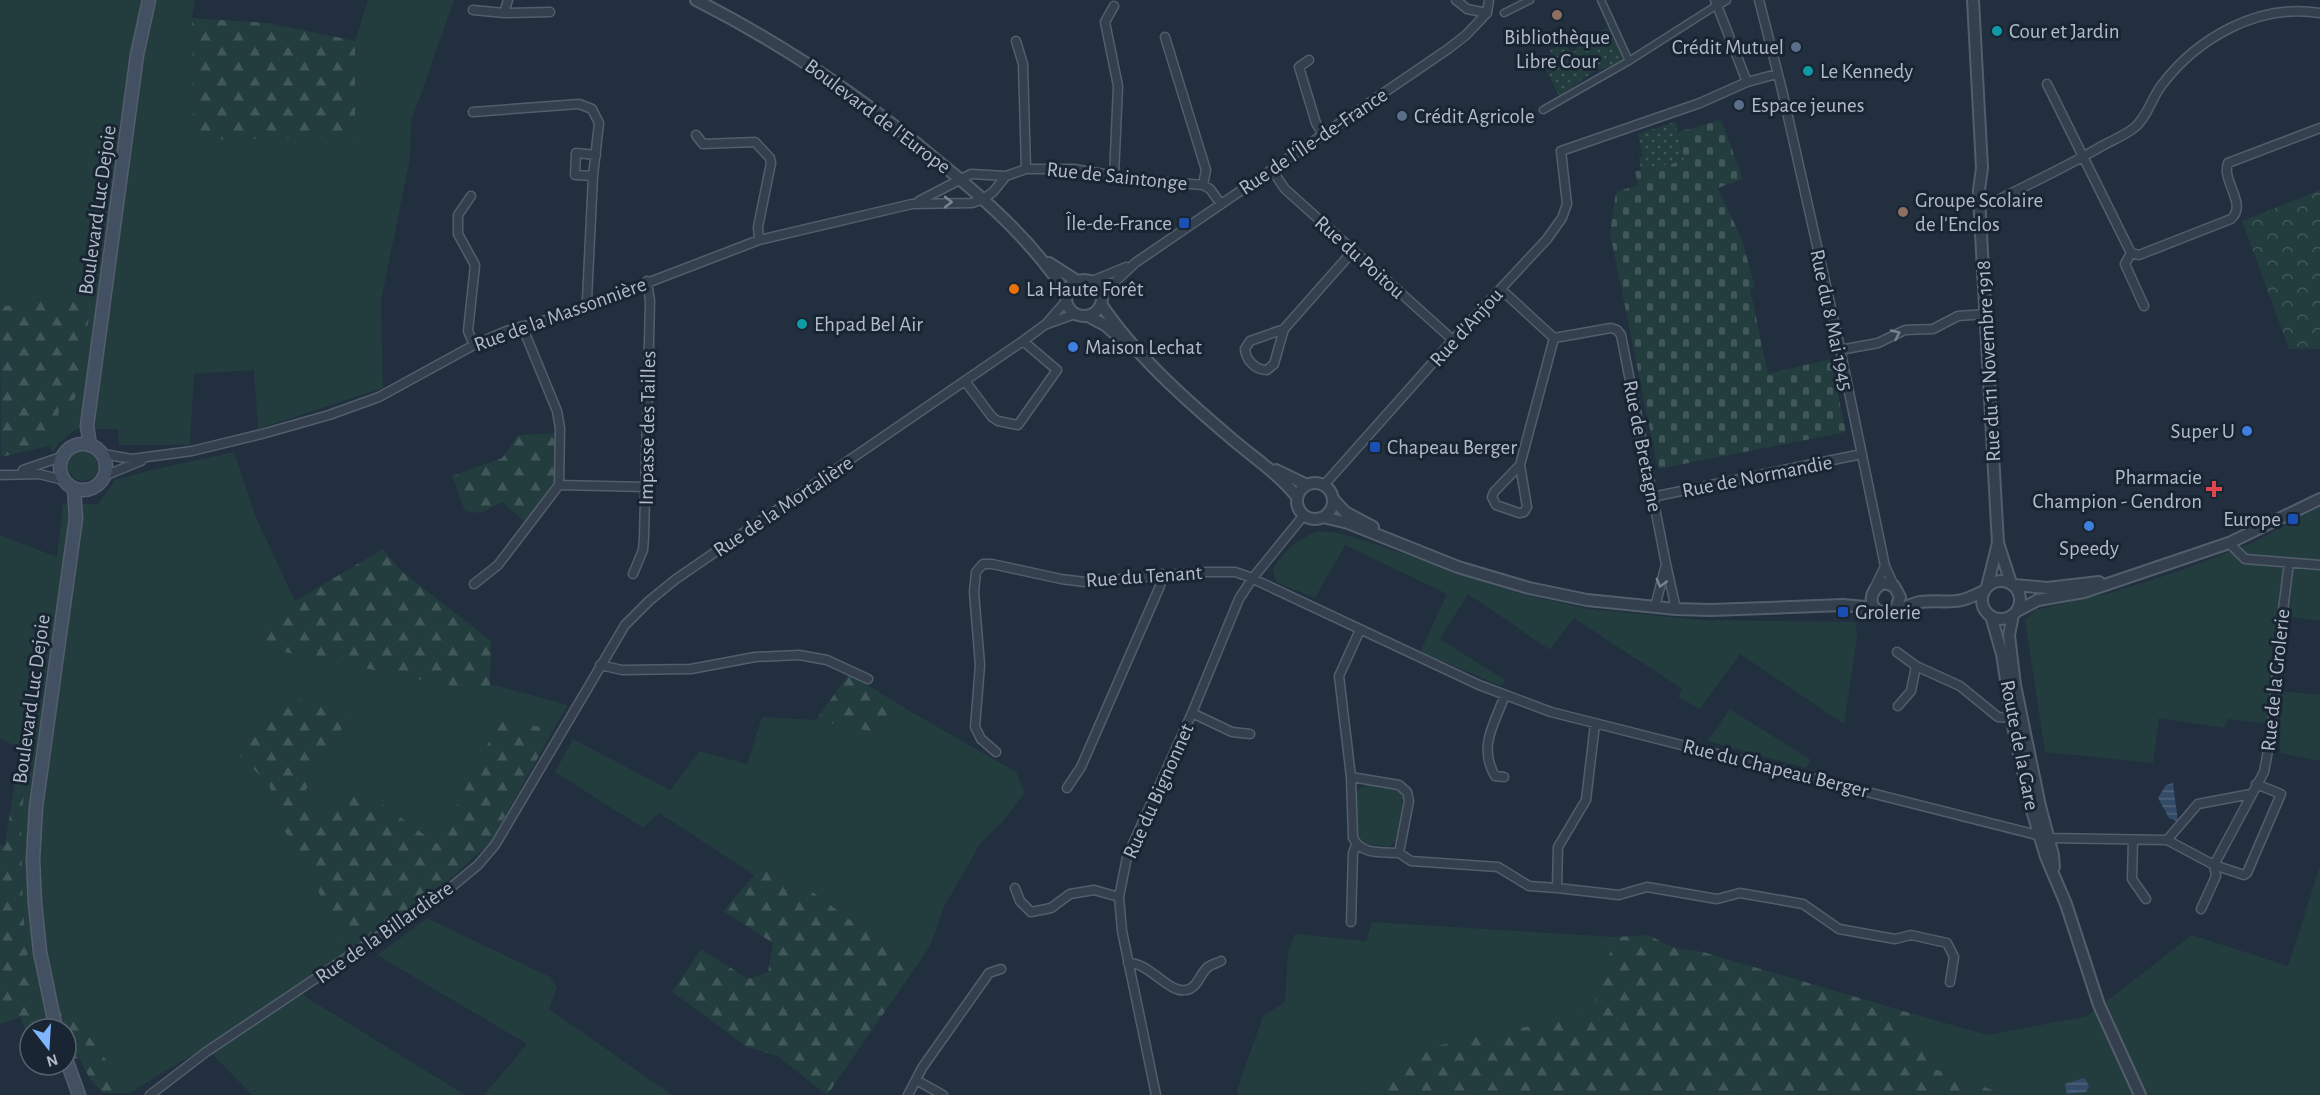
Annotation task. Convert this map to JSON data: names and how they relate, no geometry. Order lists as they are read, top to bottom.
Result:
{
  "streets": {
    "main road": ["Boulevard Luc Dejoie"],
    "street": [
      "Boulevard de l'Europe",
      "Rue de l'Île-de-France",
      "Rue de Saintonge",
      "Rue du Poitou",
      "Rue de la Massonnière",
      "Rue du 8 Mai 1945",
      "Rue d'Anjou",
      "Rue du 11 Novembre 1918",
      "Impasse des Tailles",
      "Rue de Bretagne",
      "Rue de Normandie",
      "Rue de la Mortalière",
      "Rue du Tenant",
      "Rue de la Grolerie",
      "Route de la Gare",
      "Rue du Chapeau Berger",
      "Rue du Bignonnet",
      "Rue de la Billardière"
    ]
  },
  "crossings": [
    ["Boulevard de l'Europe", "Rue de l'Île-de-France"],
    ["Boulevard de l'Europe", "Rue de Saintonge"],
    ["Boulevard de l'Europe", "Rue de la Massonnière"],
    ["Boulevard de l'Europe", "Rue de la Mortalière"],
    ["Rue de l'Île-de-France", "Rue de Saintonge"],
    ["Rue de l'Île-de-France", "Rue du Poitou"],
    ["Rue de l'Île-de-France", "Rue de la Mortalière"],
    ["Rue de Saintonge", "Rue de la Massonnière"],
    ["Boulevard Luc Dejoie", "Rue de la Massonnière"],
    ["Rue du Poitou", "Rue d'Anjou"],
    ["Rue de la Massonnière", "Impasse des Tailles"],
    ["Rue du 8 Mai 1945", "Rue de Normandie"],
    ["Rue d'Anjou", "Rue du Bignonnet"],
    ["Rue du 11 Novembre 1918", "Route de la Gare"],
    ["Rue de Bretagne", "Rue de Normandie"],
    ["Rue de la Mortalière", "Rue de la Billardière"],
    ["Rue du Tenant", "Rue du Chapeau Berger"],
    ["Rue du Tenant", "Rue du Bignonnet"],
    ["Route de la Gare", "Rue du Chapeau Berger"],
    ["Rue du Chapeau Berger", "Rue du Bignonnet"]
  ],
  "places": {
    "other": [
      "Bibliothèque Libre Cour",
      "Cour et Jardin",
      "Crédit Mutuel",
      "Le Kennedy",
      "Espace jeunes",
      "Crédit Agricole",
      "Groupe Scolaire de l'Enclos",
      "La Haute Forêt",
      "Ehpad Bel Air",
      "Maison Lechat",
      "Super U",
      "Speedy"
    ],
    "transit": [
      "Île-de-France",
      "Chapeau Berger",
      "Europe",
      "Grolerie"
    ],
    "health": ["Pharmacie Champion - Gendron"]
  },
  "north": "bottom"
}
